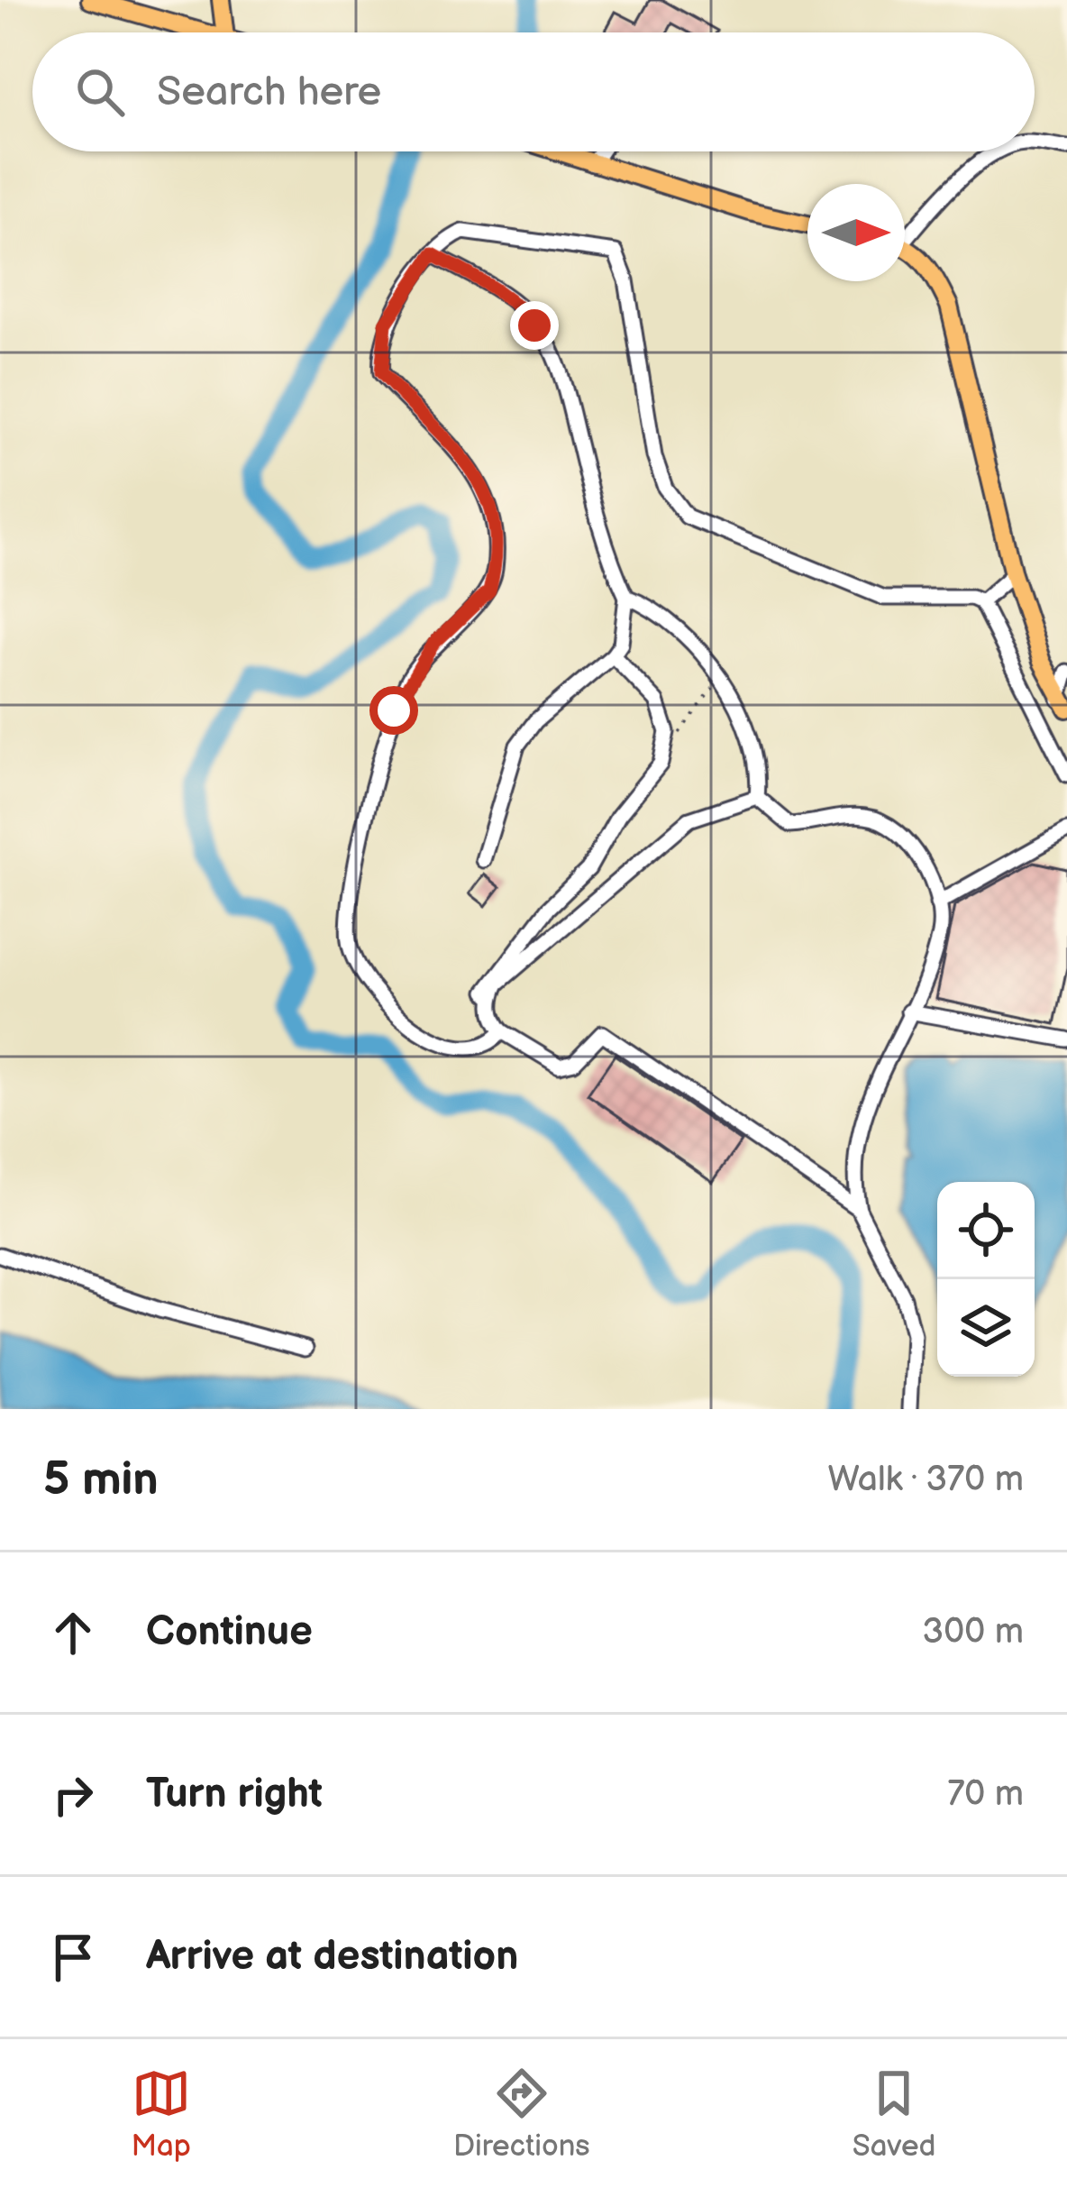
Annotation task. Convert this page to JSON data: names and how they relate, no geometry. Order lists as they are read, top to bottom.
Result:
{
  "north": "right",
  "page": {
    "search": "Search here",
    "heading": ["5 min", "Walk · 370 m"],
    "list": [
      ["Continue", "300 m"],
      ["Turn right", "70 m"],
      "Arrive at destination"
    ],
    "nav": ["Map", "Directions", "Saved"]
  }
}
